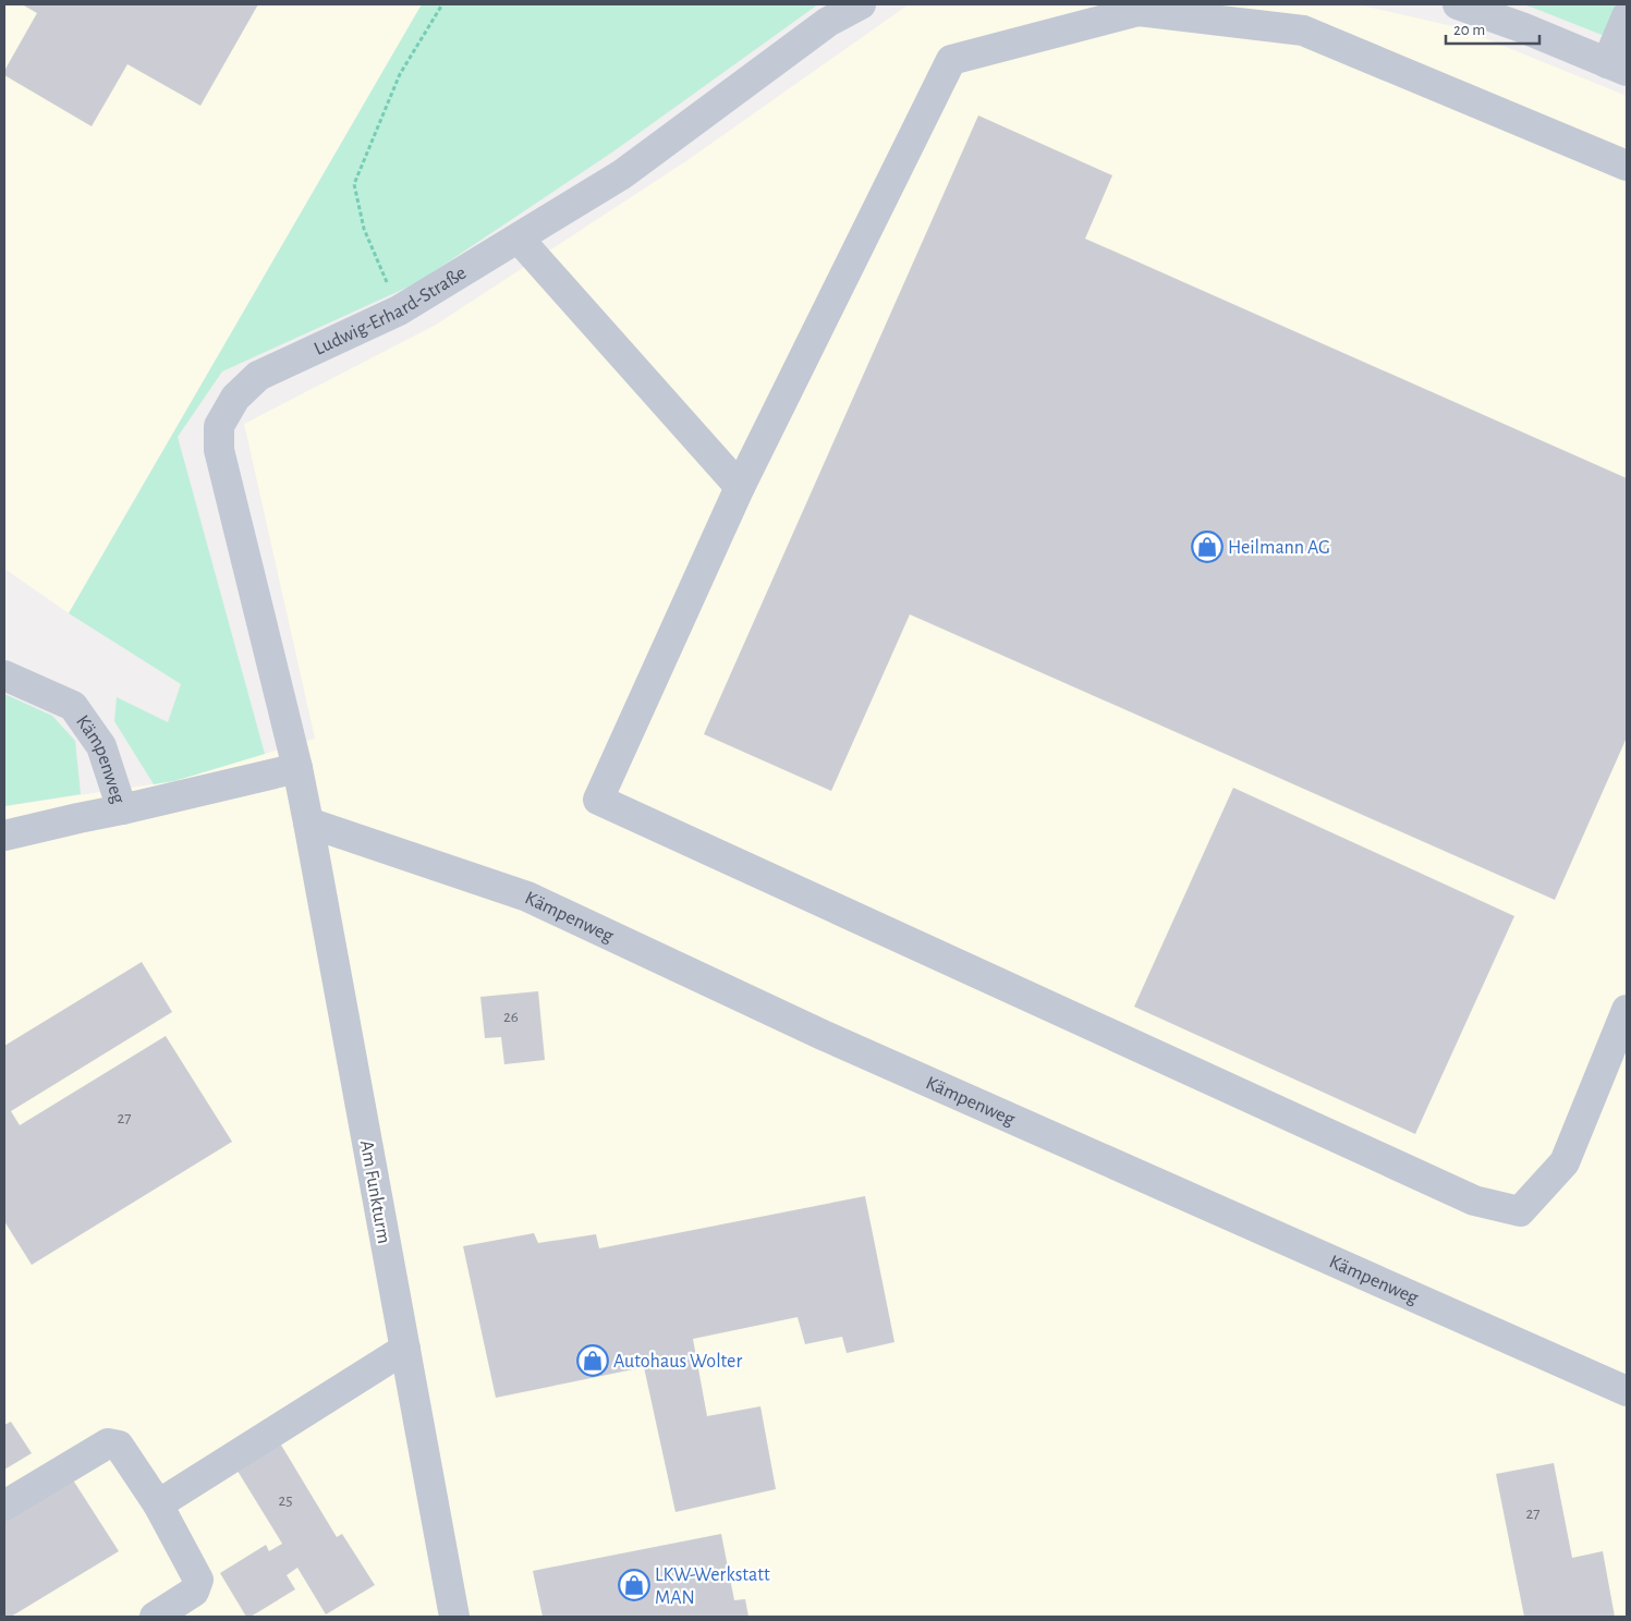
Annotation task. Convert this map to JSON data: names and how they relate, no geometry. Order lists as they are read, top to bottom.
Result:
{
  "streets": {
    "street": ["Ludwig-Erhard-Straße", "Kämpenweg", "Am Funkturm"]
  },
  "crossings": [
    ["Ludwig-Erhard-Straße", "Kämpenweg"],
    ["Ludwig-Erhard-Straße", "Am Funkturm"],
    ["Kämpenweg", "Am Funkturm"]
  ],
  "places": {
    "shop": ["Heilmann AG", "Autohaus Wolter", "LKW-Werkstatt MAN"]
  },
  "house_numbers": [
    "26",
    "27",
    "25",
    "27"
  ],
  "scale_bar": "20 m"
}
